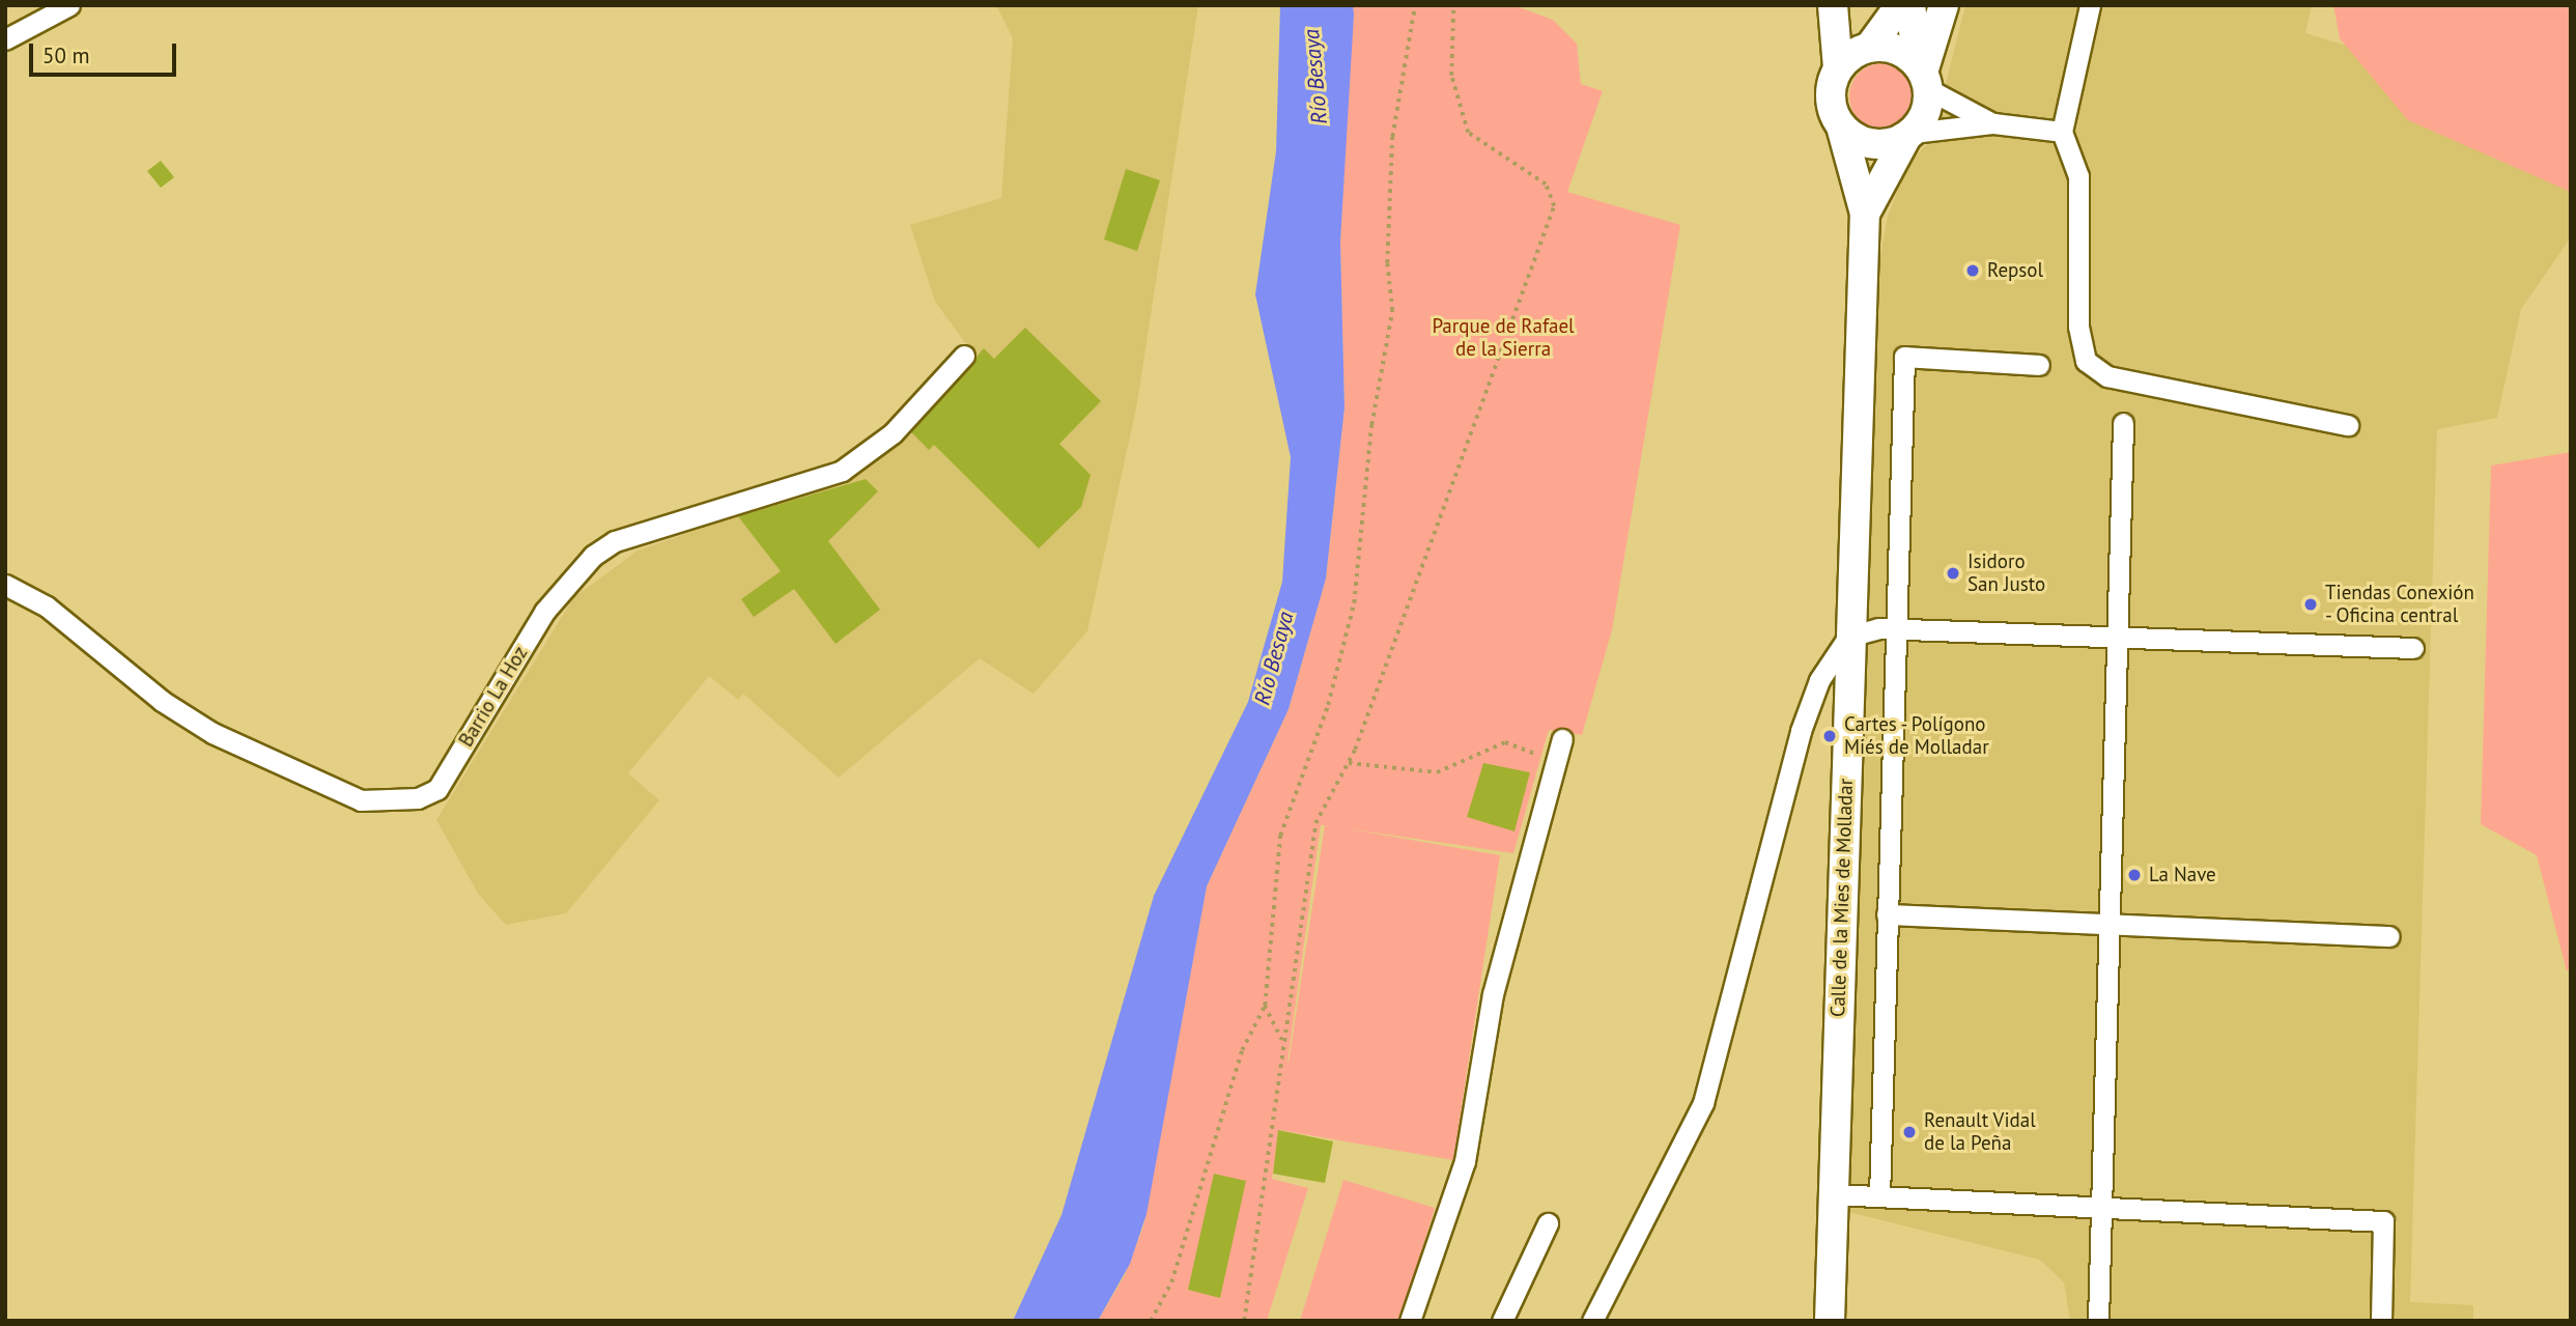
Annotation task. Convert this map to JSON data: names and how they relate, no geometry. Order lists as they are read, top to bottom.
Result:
{
  "streets": {
    "highway": ["Calle de la Mies de Molladar"],
    "street": ["Barrio La Hoz"]
  },
  "water": ["Río Besaya"],
  "parks": ["Parque de Rafael de la Sierra"],
  "places": [
    "Repsol",
    "Isidoro San Justo",
    "Tiendas Conexión - Oficina central",
    "Cartes - Polígono Miés de Molladar",
    "La Nave",
    "Renault Vidal de la Peña"
  ],
  "scale_bar": "50 m"
}
